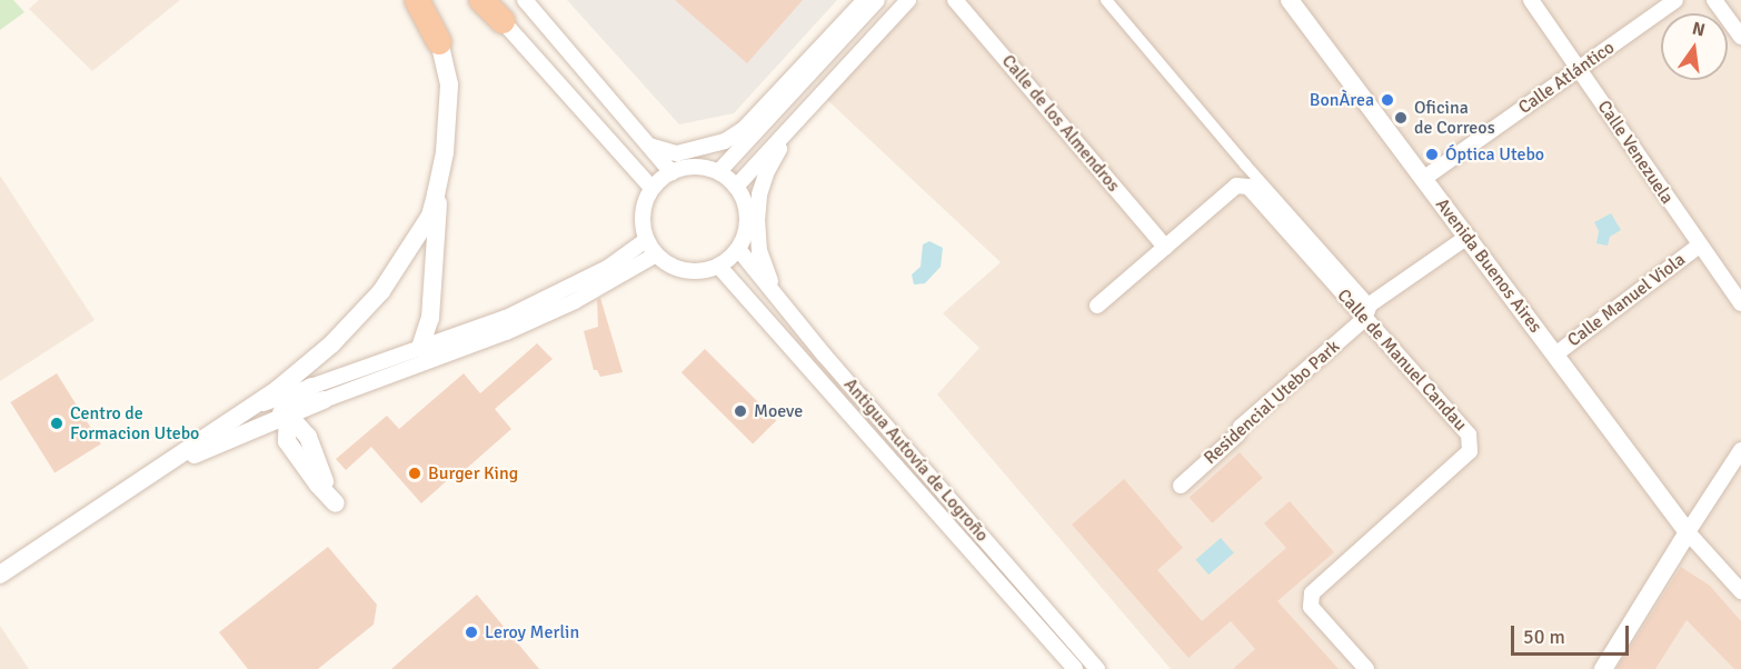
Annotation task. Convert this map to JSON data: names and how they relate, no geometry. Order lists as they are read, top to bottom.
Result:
{
  "streets": {
    "street": [
      "Calle Atlántico",
      "Calle de los Almendros",
      "Calle Venezuela",
      "Avenida Buenos Aires",
      "Calle Manuel Viola",
      "Calle de Manuel Candau",
      "Residencial Utebo Park",
      "Antigua Autovía de Logroño"
    ]
  },
  "crossings": [
    ["Calle Atlántico", "Calle Venezuela"],
    ["Calle Atlántico", "Avenida Buenos Aires"],
    ["Calle de los Almendros", "Calle de Manuel Candau"],
    ["Calle Venezuela", "Calle Manuel Viola"],
    ["Avenida Buenos Aires", "Calle Manuel Viola"],
    ["Calle de Manuel Candau", "Residencial Utebo Park"]
  ],
  "places": [
    "BonÀrea",
    "Oficina de Correos",
    "Óptica Utebo",
    "Moeve",
    "Centro de Formacion Utebo",
    "Burger King",
    "Leroy Merlin"
  ],
  "scale_bar": "50 m",
  "north": "top"
}
